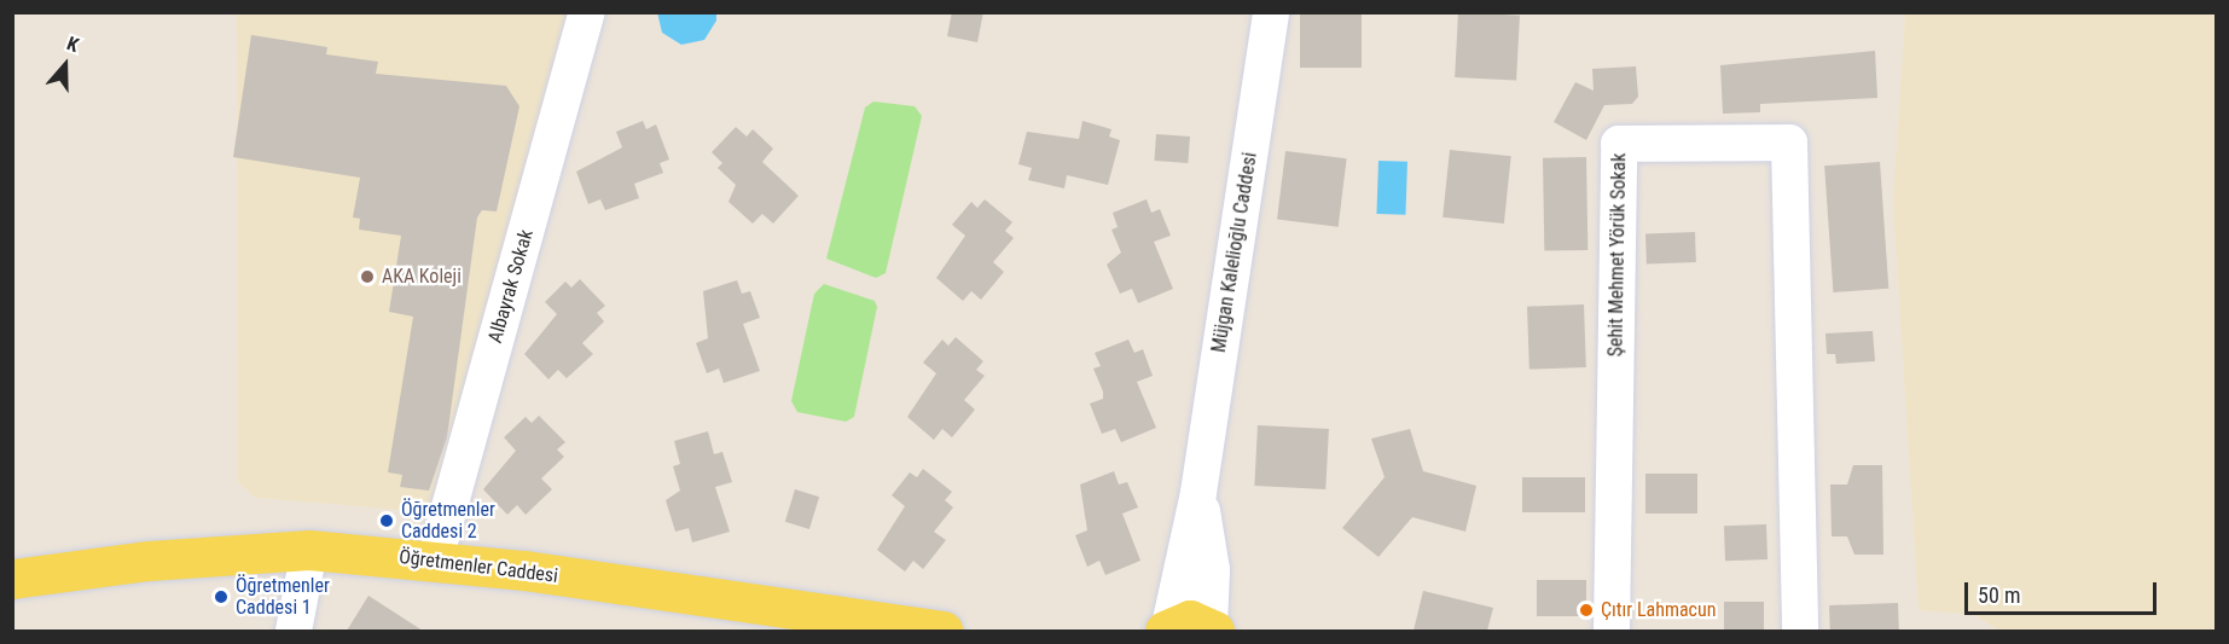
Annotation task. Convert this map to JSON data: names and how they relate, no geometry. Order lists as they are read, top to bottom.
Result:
{
  "streets": {
    "main road": ["Öğretmenler Caddesi"],
    "street": ["Müjgan Kalelioğlu Caddesi", "Şehit Mehmet Yörük Sokak", "Albayrak Sokak"]
  },
  "crossings": [
    ["Albayrak Sokak", "Öğretmenler Caddesi"]
  ],
  "places": [
    "AKA Koleji",
    "Öğretmenler Caddesi 2",
    "Öğretmenler Caddesi 1",
    "Çıtır Lahmacun"
  ],
  "scale_bar": "50 m",
  "north": "top"
}
